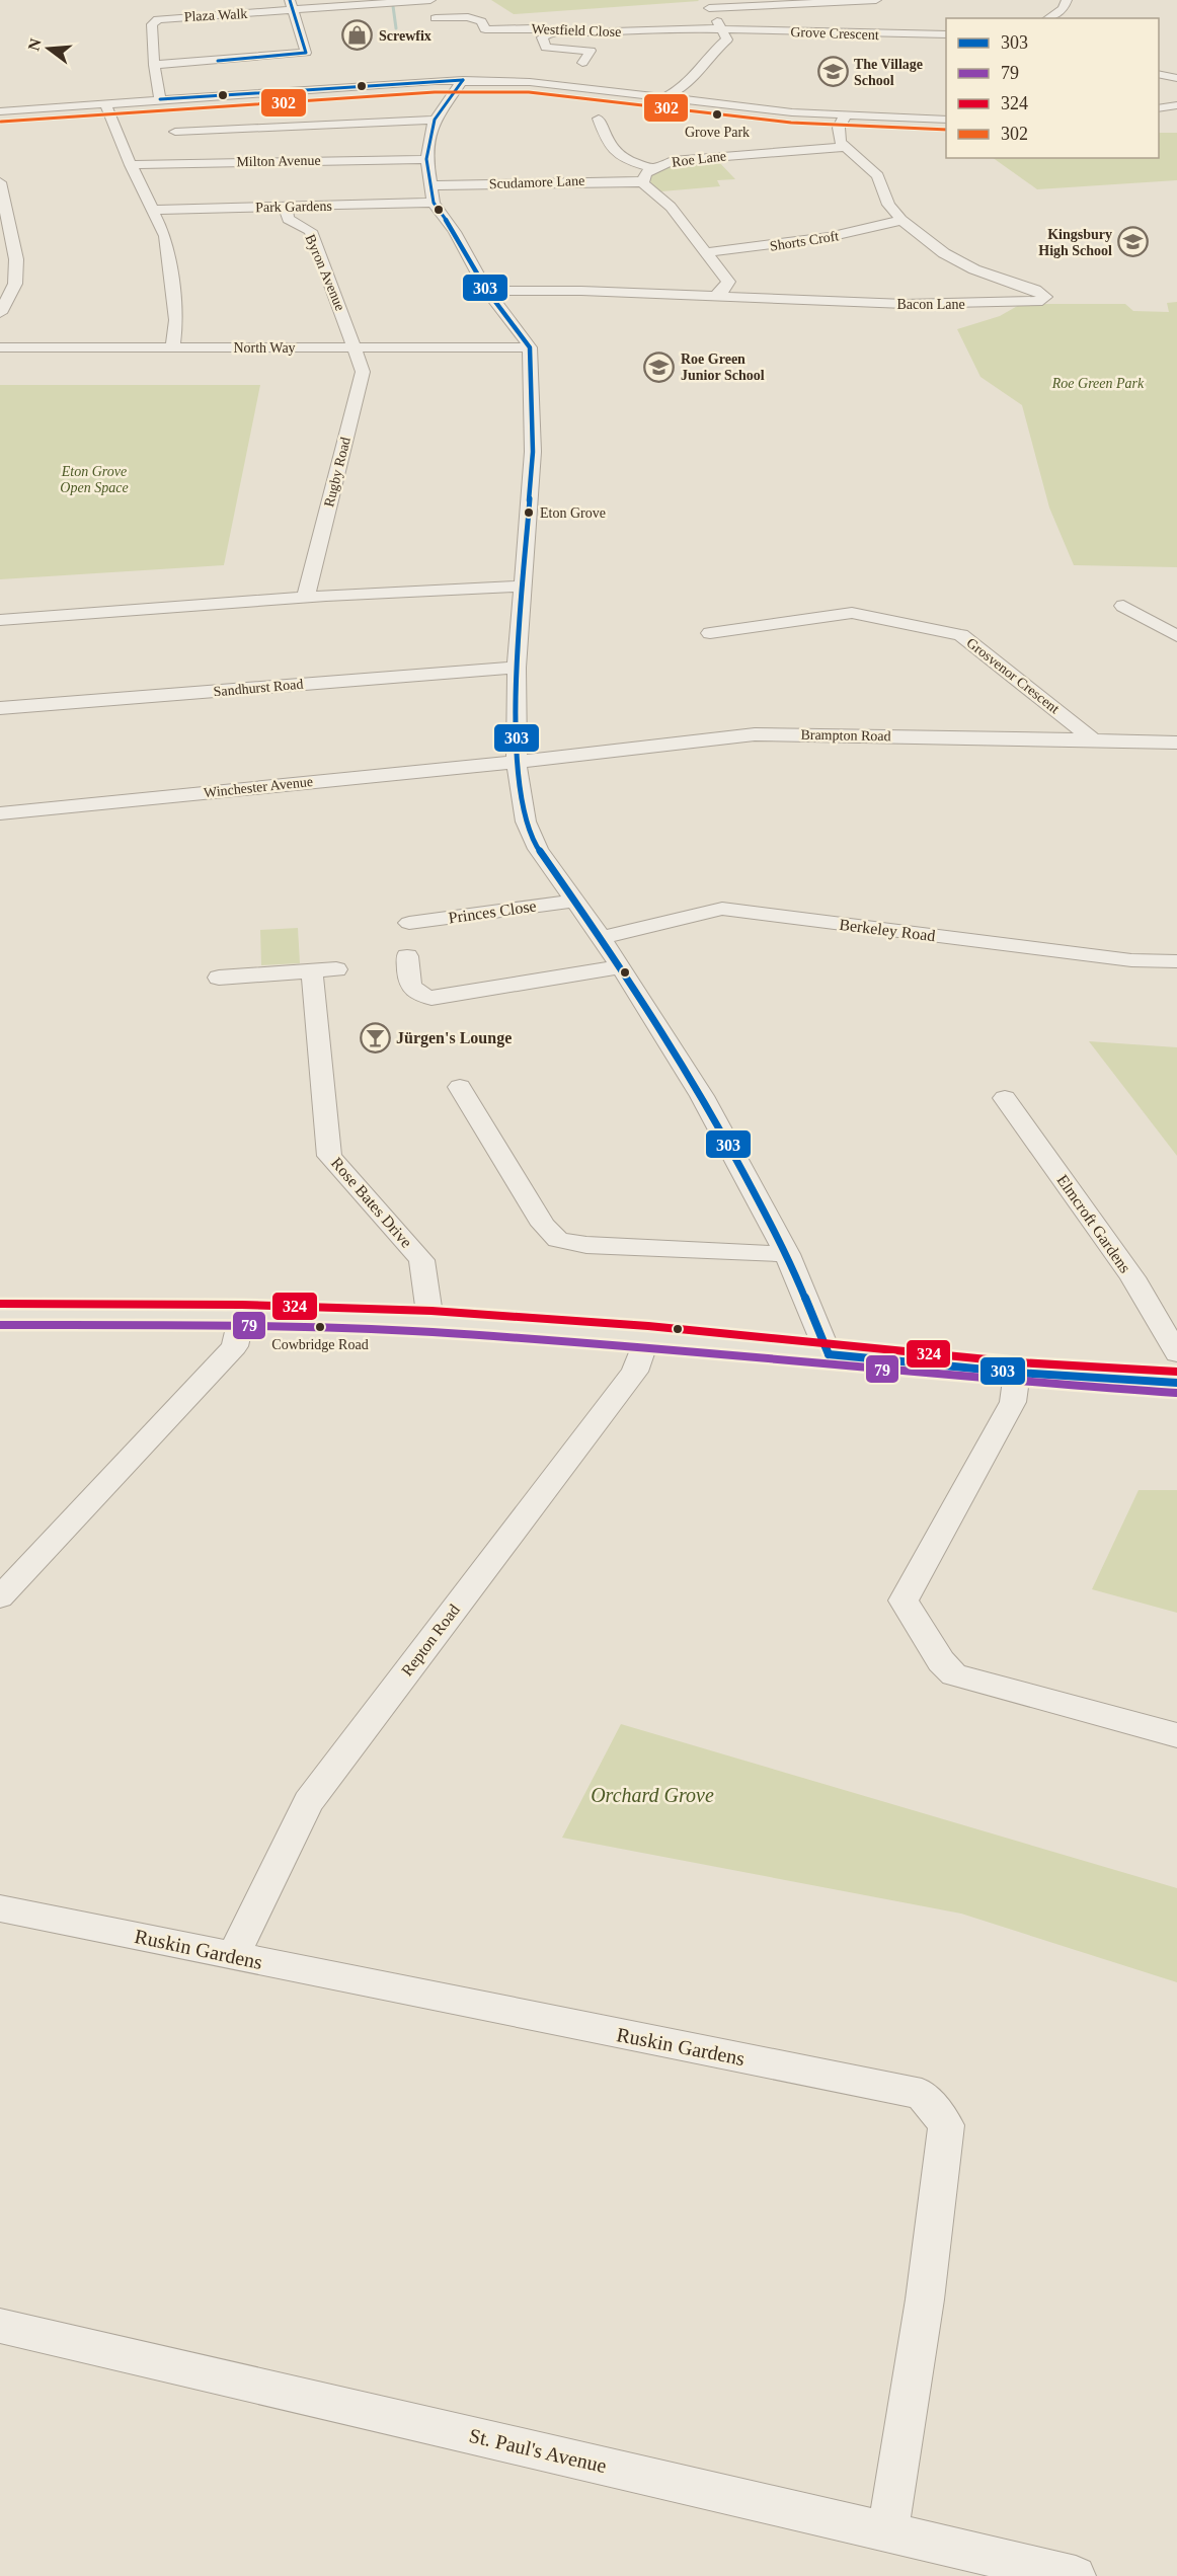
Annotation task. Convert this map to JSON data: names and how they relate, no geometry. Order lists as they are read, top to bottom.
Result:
{
  "streets": {
    "street": [
      "Plaza Walk",
      "Westfield Close",
      "Grove Crescent",
      "Roe Lane",
      "Milton Avenue",
      "Scudamore Lane",
      "Park Gardens",
      "Shorts Croft",
      "Byron Avenue",
      "Bacon Lane",
      "North Way",
      "Rugby Road",
      "Grosvenor Crescent",
      "Sandhurst Road",
      "Brampton Road",
      "Winchester Avenue",
      "Princes Close",
      "Berkeley Road",
      "Rose Bates Drive",
      "Elmcroft Gardens",
      "Repton Road",
      "Ruskin Gardens",
      "St. Paul's Avenue"
    ]
  },
  "crossings": [
    ["Westfield Close", "Grove Crescent"],
    ["Roe Lane", "Scudamore Lane"],
    ["Park Gardens", "Byron Avenue"],
    ["Shorts Croft", "Bacon Lane"],
    ["Byron Avenue", "North Way"],
    ["Byron Avenue", "Rugby Road"],
    ["North Way", "Rugby Road"],
    ["Grosvenor Crescent", "Brampton Road"],
    ["Brampton Road", "Winchester Avenue"],
    ["Repton Road", "Ruskin Gardens"],
    ["Ruskin Gardens", "St. Paul's Avenue"]
  ],
  "parks": ["Roe Green Park", "Eton Grove Open Space", "Orchard Grove"],
  "places": {
    "shop": ["Screwfix"],
    "school or university": ["The Village School", "Kingsbury High School", "Roe Green Junior School"],
    "other": ["Grove Park", "Eton Grove", "Cowbridge Road"],
    "bar": ["Jürgen's Lounge"]
  },
  "lines": [
    "transit line 303",
    "transit line 302",
    "transit line 324",
    "transit line 79"
  ],
  "legend": [
    "303",
    "79",
    "324",
    "302"
  ],
  "north": "left"
}
